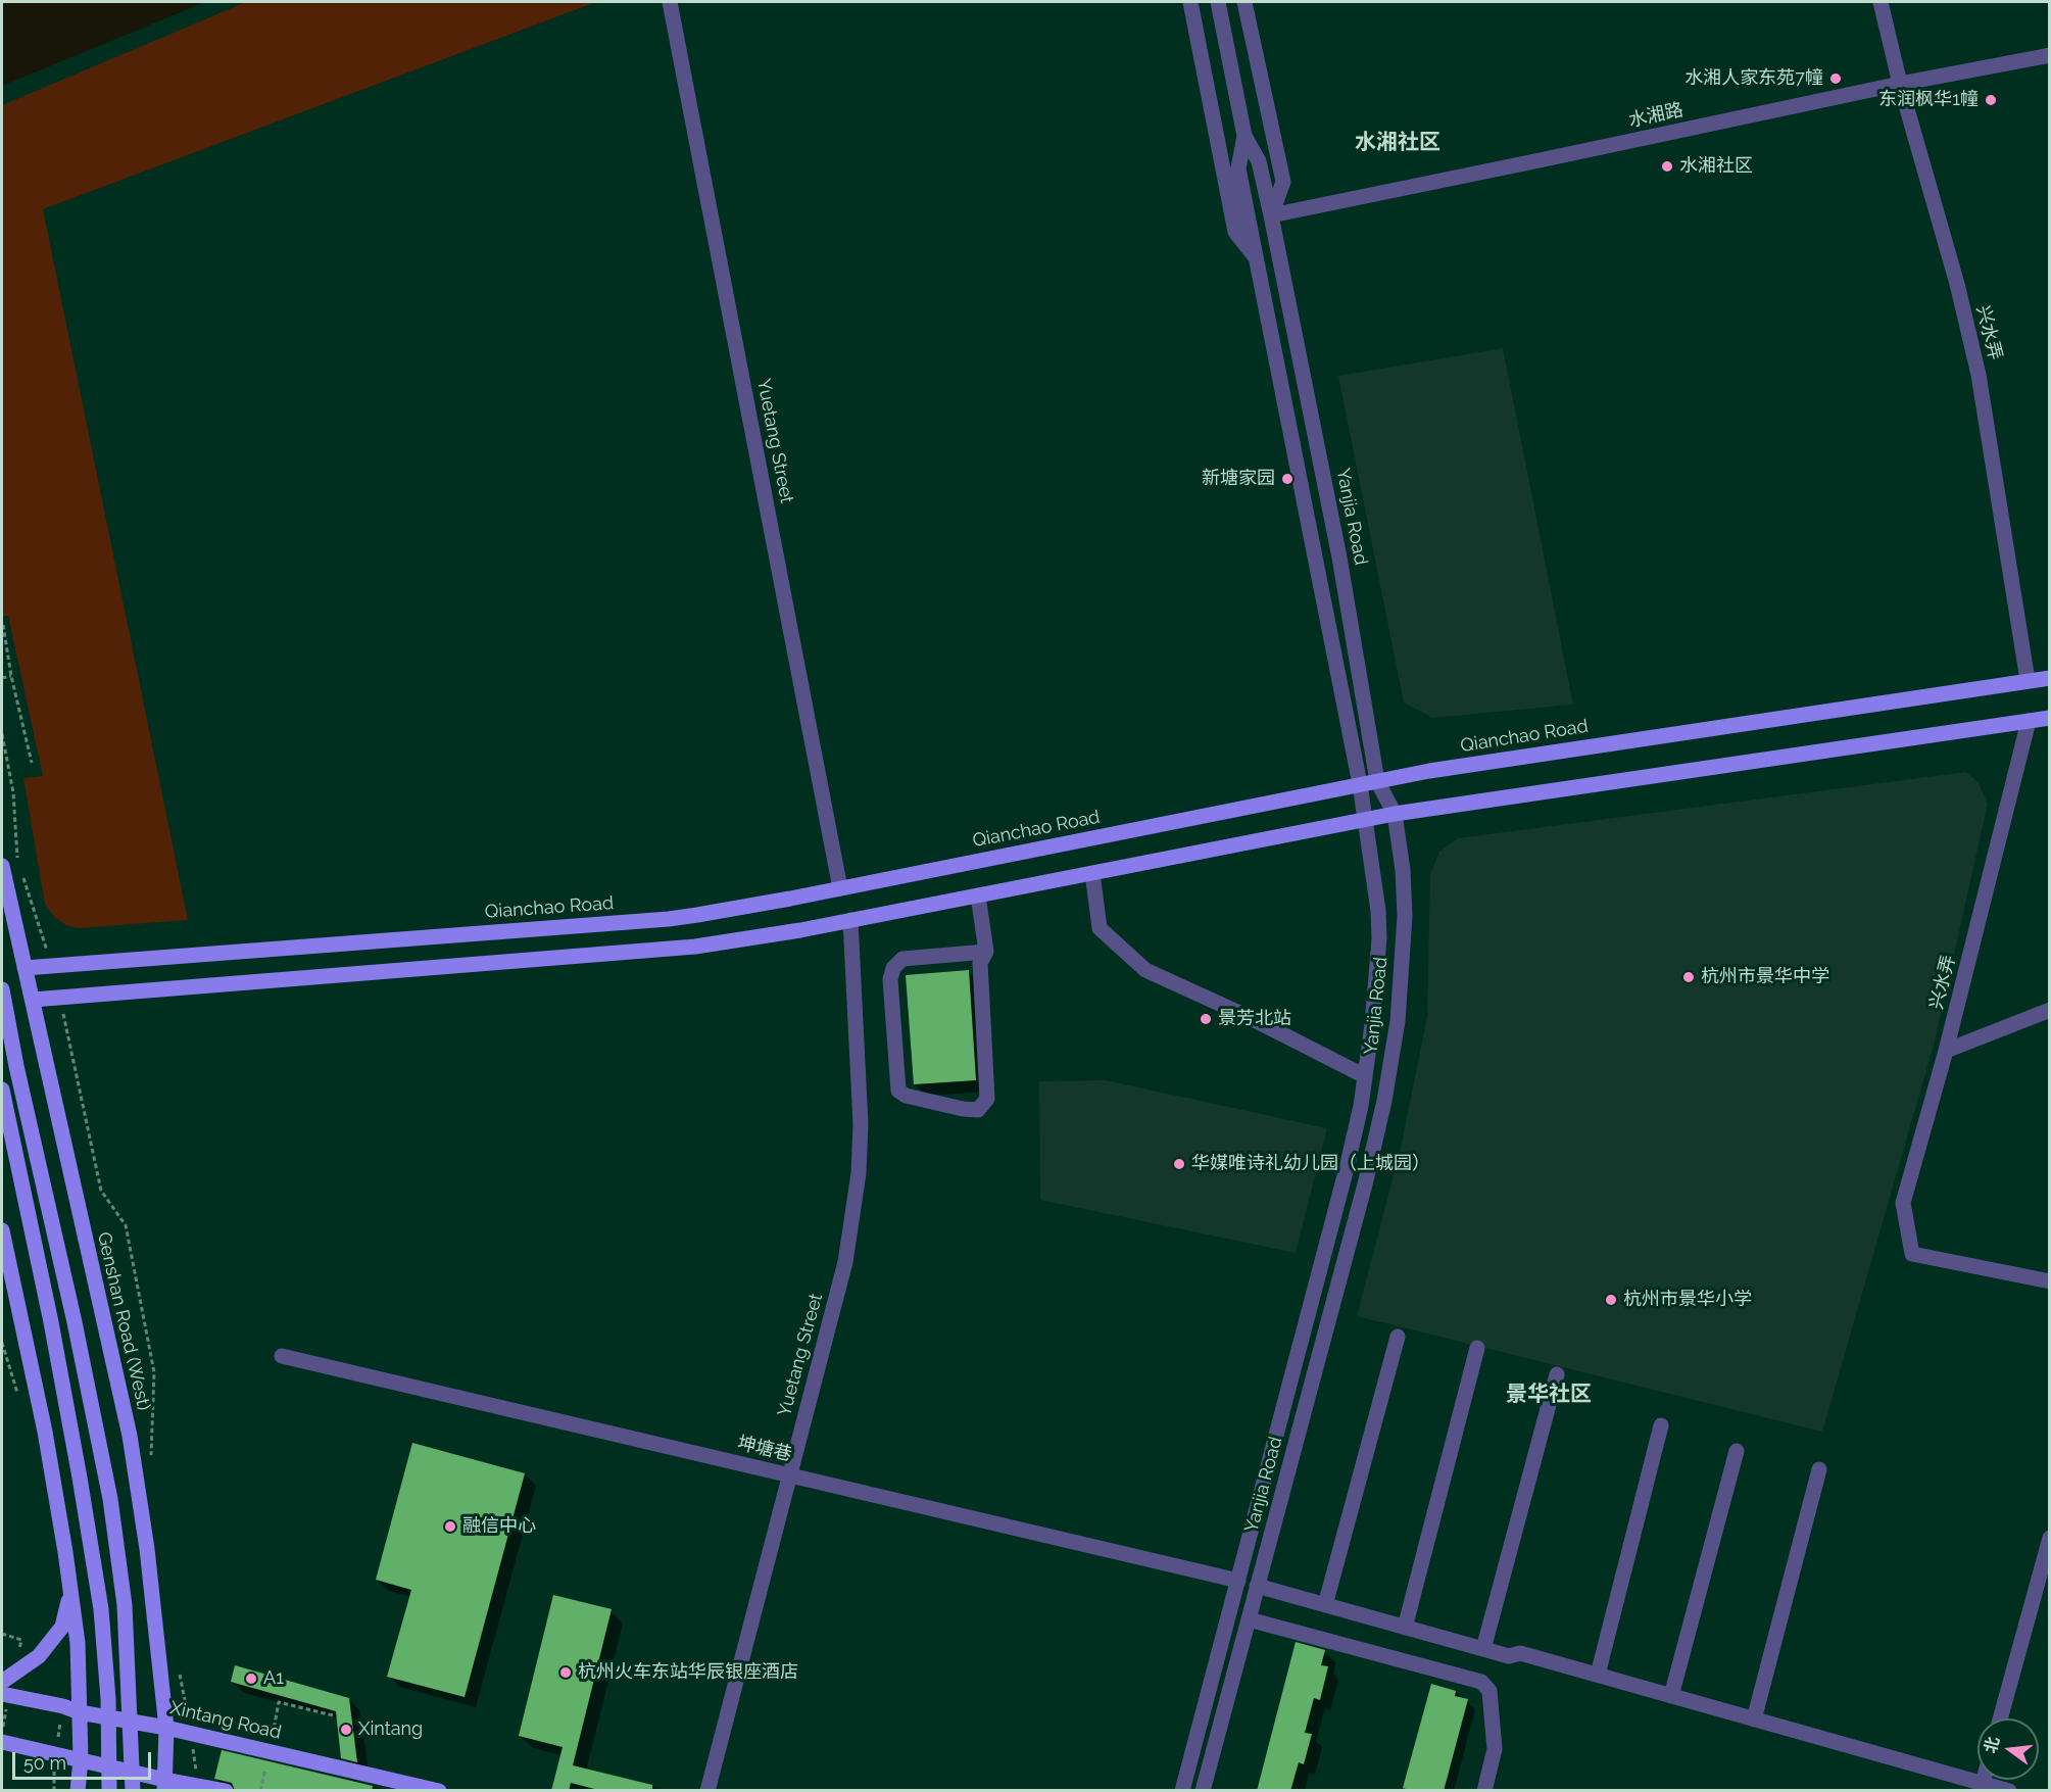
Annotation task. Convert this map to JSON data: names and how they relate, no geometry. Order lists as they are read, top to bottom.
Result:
{
  "streets": {
    "main road": ["Qianchao Road", "Genshan Road (West)", "Xintang Road"],
    "street": [
      "水湘路",
      "兴水弄",
      "Yuetang Street",
      "Yanjia Road",
      "坤塘巷"
    ]
  },
  "crossings": [
    ["水湘路", "兴水弄"],
    ["水湘路", "Yanjia Road"],
    ["兴水弄", "Qianchao Road"],
    ["Yuetang Street", "Qianchao Road"],
    ["Yuetang Street", "坤塘巷"],
    ["Yanjia Road", "Qianchao Road"],
    ["Yanjia Road", "坤塘巷"],
    ["Qianchao Road", "Genshan Road (West)"],
    ["Genshan Road (West)", "Xintang Road"]
  ],
  "districts": ["水湘社区", "景华社区"],
  "places": [
    "水湘人家东苑7幢",
    "东润枫华1幢",
    "水湘社区",
    "新塘家园",
    "杭州市景华中学",
    "景芳北站",
    "华媒唯诗礼幼儿园（上城园）",
    "杭州市景华小学",
    "融信中心",
    "杭州火车东站华辰银座酒店",
    "A1",
    "Xintang"
  ],
  "scale_bar": "50 m",
  "north": "left"
}
